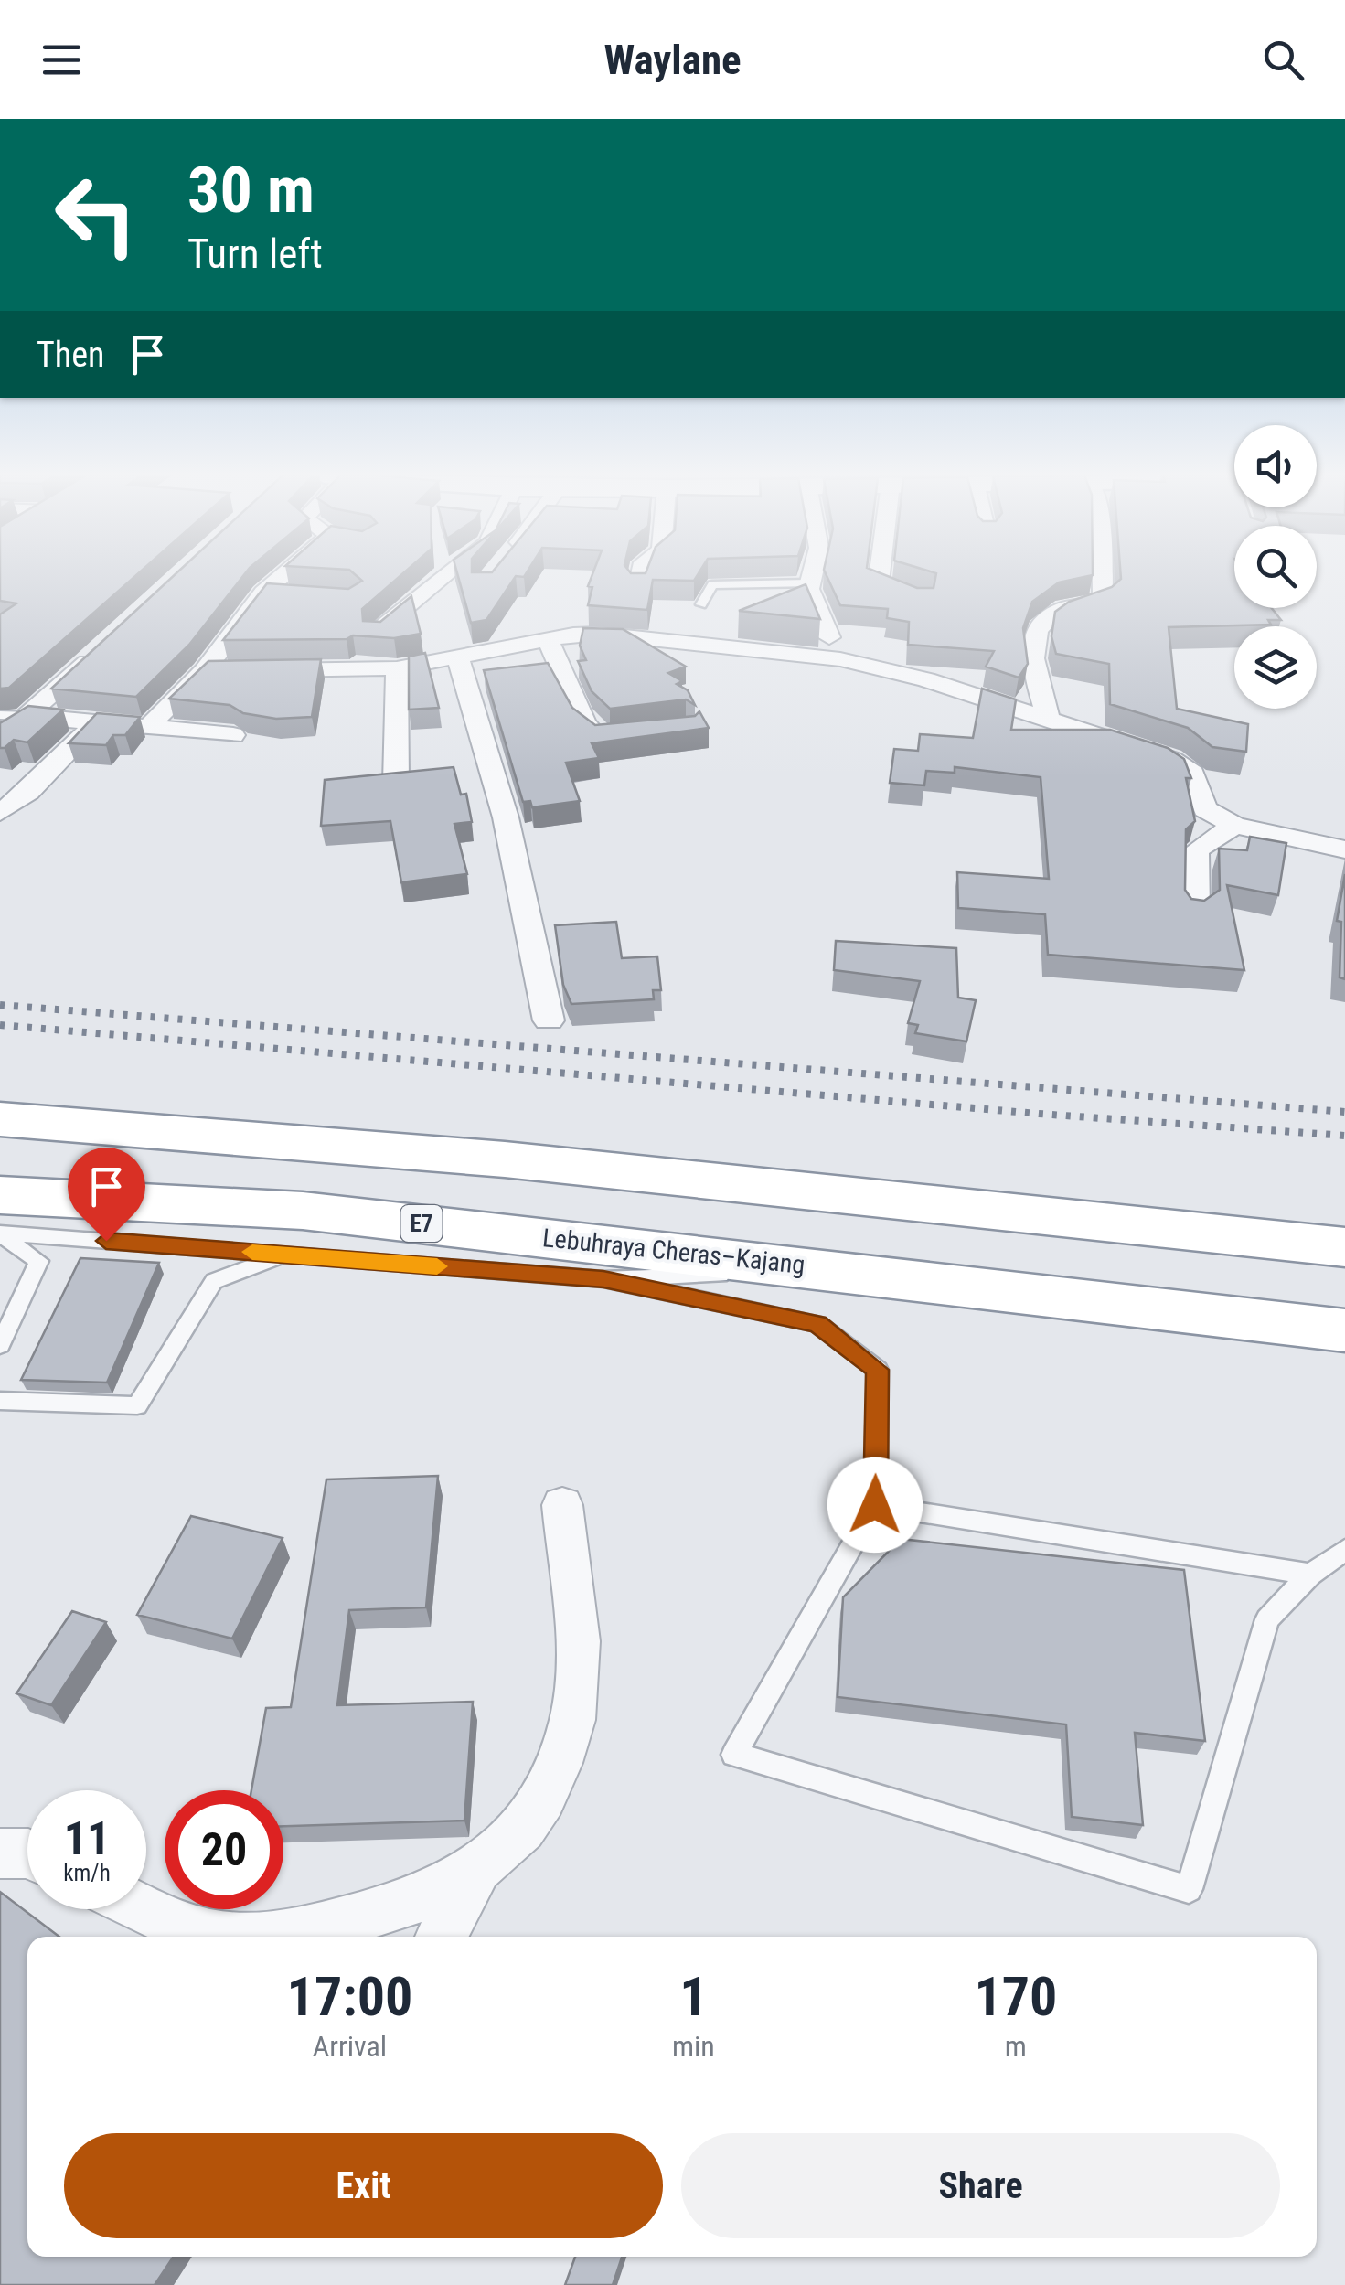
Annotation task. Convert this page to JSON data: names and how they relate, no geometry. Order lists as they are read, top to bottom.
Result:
{
  "streets": {
    "main road": ["E7", "Lebuhraya Cheras–Kajang"]
  },
  "page": {
    "header": "Waylane",
    "turn": ["30 m", "Turn left"],
    "then": "Then",
    "speed": "11 km/h",
    "limit": "20",
    "eta": [
      "17:00",
      "Arrival",
      "1",
      "min",
      "170",
      "m"
    ],
    "buttons": ["Exit", "Share"]
  }
}
